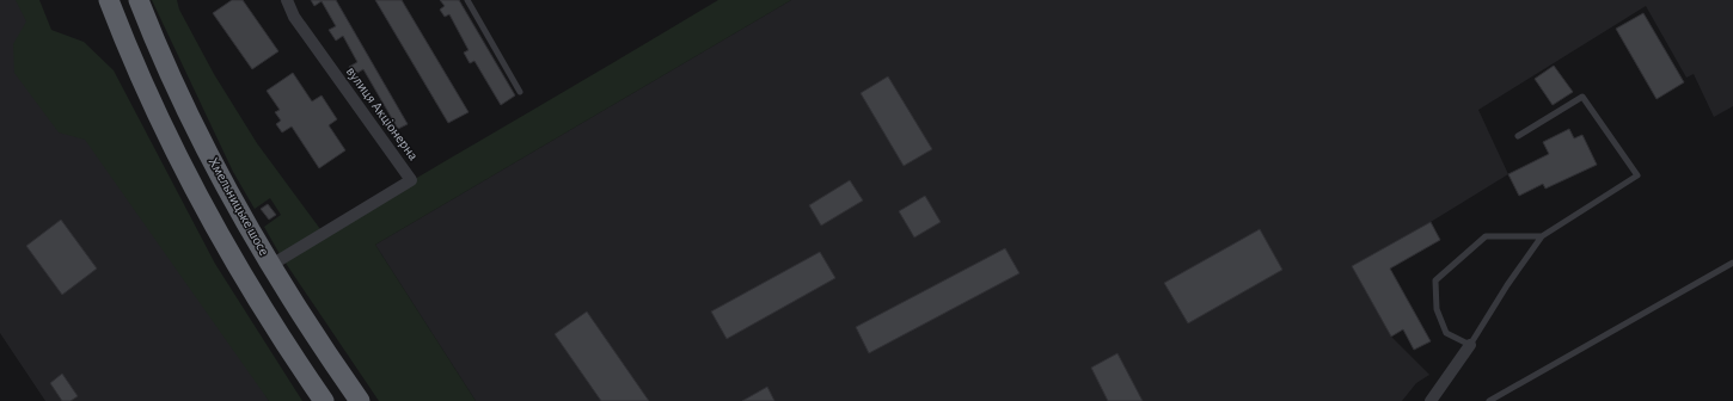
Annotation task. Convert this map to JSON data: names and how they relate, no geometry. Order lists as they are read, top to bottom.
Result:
{
  "streets": {
    "highway": ["Хмельницьке шосе"],
    "street": ["вулиця Акціонерна"]
  },
  "crossings": [
    ["вулиця Акціонерна", "Хмельницьке шосе"]
  ]
}
